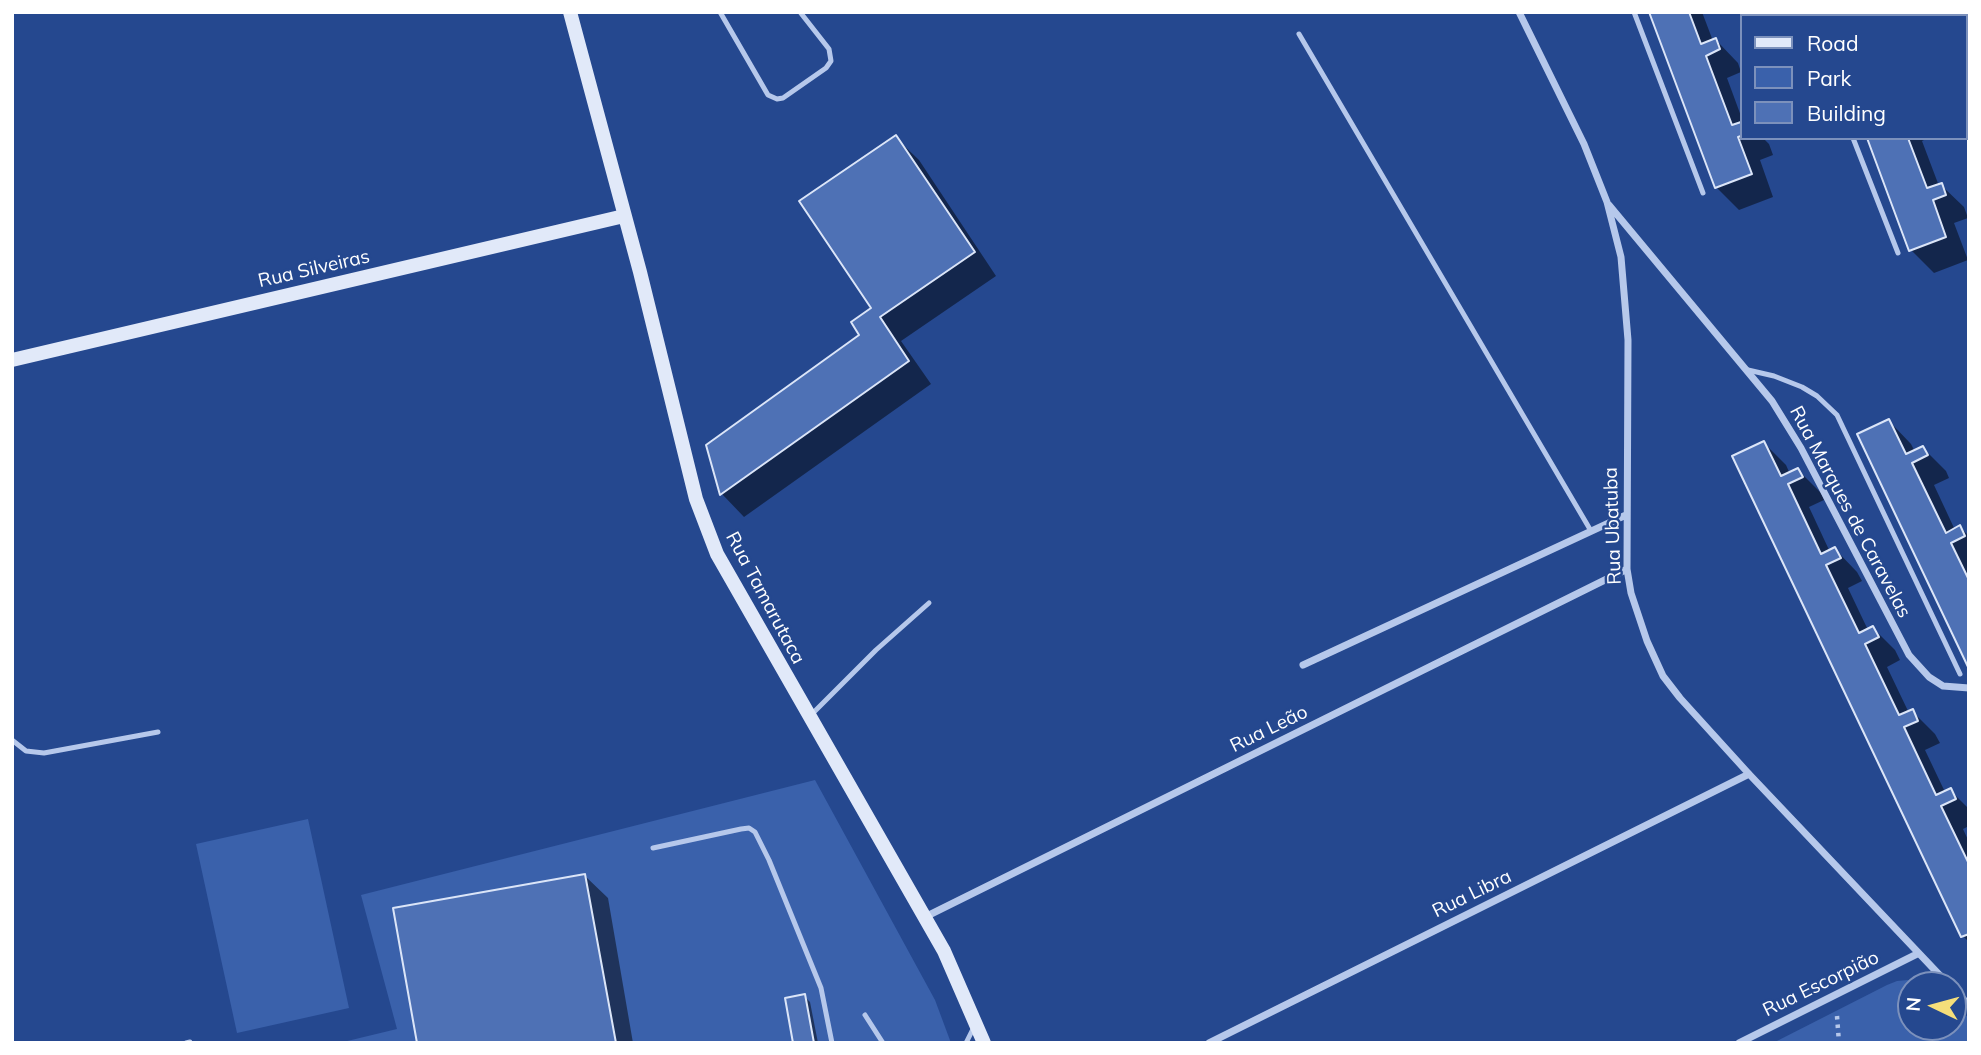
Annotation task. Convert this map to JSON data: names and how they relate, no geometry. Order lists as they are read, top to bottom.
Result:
{
  "streets": {
    "street": [
      "Rua Silveiras",
      "Rua Marques de Caravelas",
      "Rua Ubatuba",
      "Rua Tamarutaca",
      "Rua Leão",
      "Rua Libra",
      "Rua Escorpião"
    ]
  },
  "crossings": [
    ["Rua Silveiras", "Rua Tamarutaca"],
    ["Rua Marques de Caravelas", "Rua Ubatuba"],
    ["Rua Ubatuba", "Rua Leão"],
    ["Rua Ubatuba", "Rua Libra"],
    ["Rua Ubatuba", "Rua Escorpião"],
    ["Rua Tamarutaca", "Rua Leão"]
  ],
  "legend": ["Road", "Park", "Building"],
  "north": "left"
}
